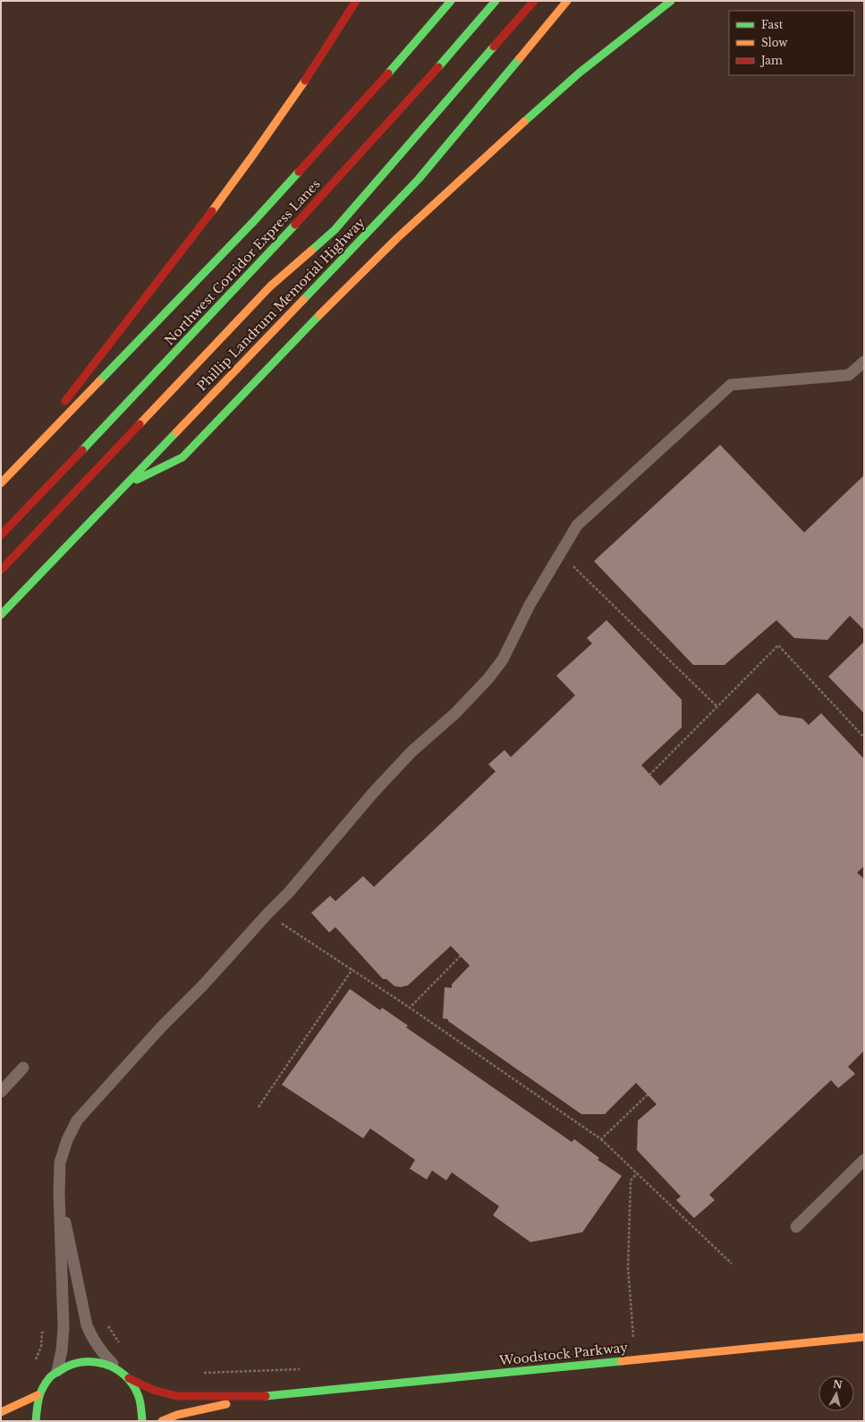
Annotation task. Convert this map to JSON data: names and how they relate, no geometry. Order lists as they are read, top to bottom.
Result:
{
  "streets": {
    "main road": ["Northwest Corridor Express Lanes", "Phillip Landrum Memorial Highway", "Woodstock Parkway"]
  },
  "legend": ["Fast", "Slow", "Jam"],
  "north": "top"
}
